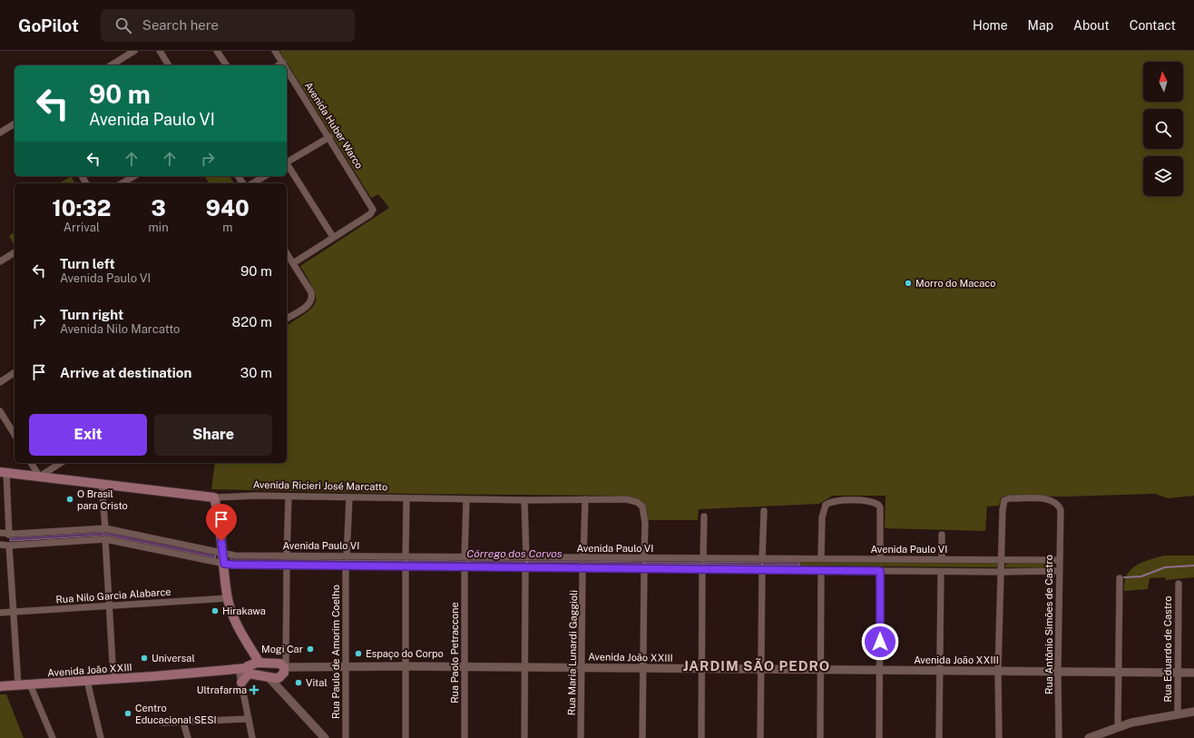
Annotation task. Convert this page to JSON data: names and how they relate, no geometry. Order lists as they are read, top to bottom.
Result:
{
  "streets": {
    "main road": ["Avenida Ricieri José Marcatto", "Avenida João XXIII"],
    "street": [
      "Avenida Huber Warco",
      "Avenida Paulo VI",
      "Rua Nilo Garcia Alabarce",
      "Rua Antônio Simões de Castro",
      "Rua Eduardo de Castro",
      "Rua Paulo de Amorim Coelho",
      "Rua Paolo Petraccone",
      "Rua Maria Lunardi Gaggioli"
    ]
  },
  "crossings": [
    ["Avenida Ricieri José Marcatto", "Avenida Paulo VI"],
    ["Avenida Paulo VI", "Rua Antônio Simões de Castro"],
    ["Avenida Paulo VI", "Rua Paulo de Amorim Coelho"],
    ["Avenida Paulo VI", "Rua Paolo Petraccone"],
    ["Avenida Paulo VI", "Rua Maria Lunardi Gaggioli"],
    ["Rua Antônio Simões de Castro", "Avenida João XXIII"],
    ["Rua Eduardo de Castro", "Avenida João XXIII"],
    ["Rua Paulo de Amorim Coelho", "Avenida João XXIII"],
    ["Rua Paolo Petraccone", "Avenida João XXIII"],
    ["Rua Maria Lunardi Gaggioli", "Avenida João XXIII"]
  ],
  "districts": ["JARDIM SÃO PEDRO"],
  "water": ["Córrego dos Corvos"],
  "places": {
    "other": [
      "Morro do Macaco",
      "O Brasil para Cristo",
      "Hirakawa",
      "Mogi Car",
      "Espaço do Corpo",
      "Universal",
      "Vital",
      "Centro Educacional SESI"
    ],
    "health": ["Ultrafarma"]
  },
  "north": "top",
  "page": {
    "header": "GoPilot",
    "search": "Search here",
    "nav": [
      "Home",
      "Map",
      "About",
      "Contact"
    ],
    "turn": ["90 m", "Avenida Paulo VI"],
    "eta": [
      "10:32",
      "Arrival",
      "3",
      "min",
      "940",
      "m"
    ],
    "list": [
      {
        "name": "Turn left",
        "note": "Avenida Paulo VI",
        "value": "90 m"
      },
      {
        "name": "Turn right",
        "note": "Avenida Nilo Marcatto",
        "value": "820 m"
      },
      {
        "name": "Arrive at destination",
        "value": "30 m"
      }
    ],
    "buttons": ["Exit", "Share"]
  }
}
